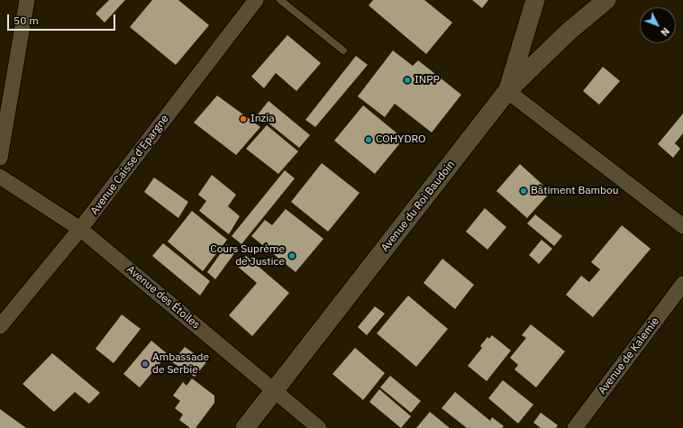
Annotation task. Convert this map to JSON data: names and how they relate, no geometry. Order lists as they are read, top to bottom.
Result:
{
  "streets": {
    "street": [
      "Avenue Caisse d'Epargne",
      "Avenue du Roi Baudoin",
      "Avenue des Étoiles",
      "Avenue de Kalemie"
    ]
  },
  "crossings": [
    ["Avenue Caisse d'Epargne", "Avenue des Étoiles"],
    ["Avenue du Roi Baudoin", "Avenue des Étoiles"]
  ],
  "places": [
    "INPP",
    "Inzia",
    "COHYDRO",
    "Bâtiment Bambou",
    "Cours Suprème de Justice",
    "Ambassade de Serbie"
  ],
  "scale_bar": "50 m",
  "north": "bottom right"
}
